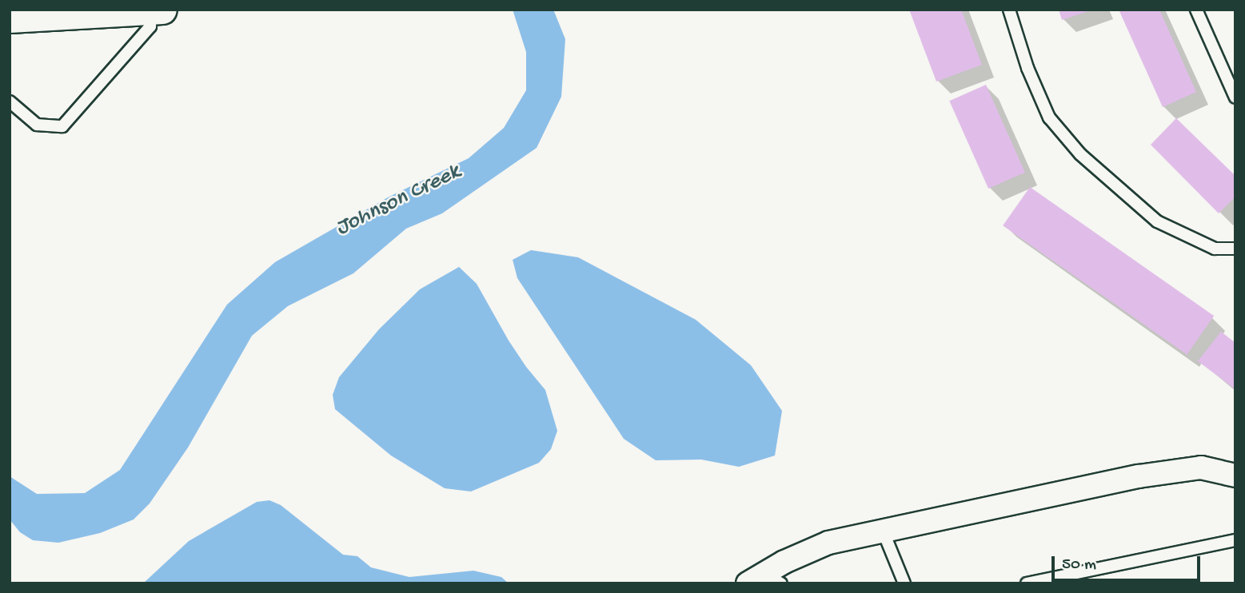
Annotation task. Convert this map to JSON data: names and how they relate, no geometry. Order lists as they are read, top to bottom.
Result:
{
  "water": ["Johnson Creek"],
  "scale_bar": "50 m"
}
